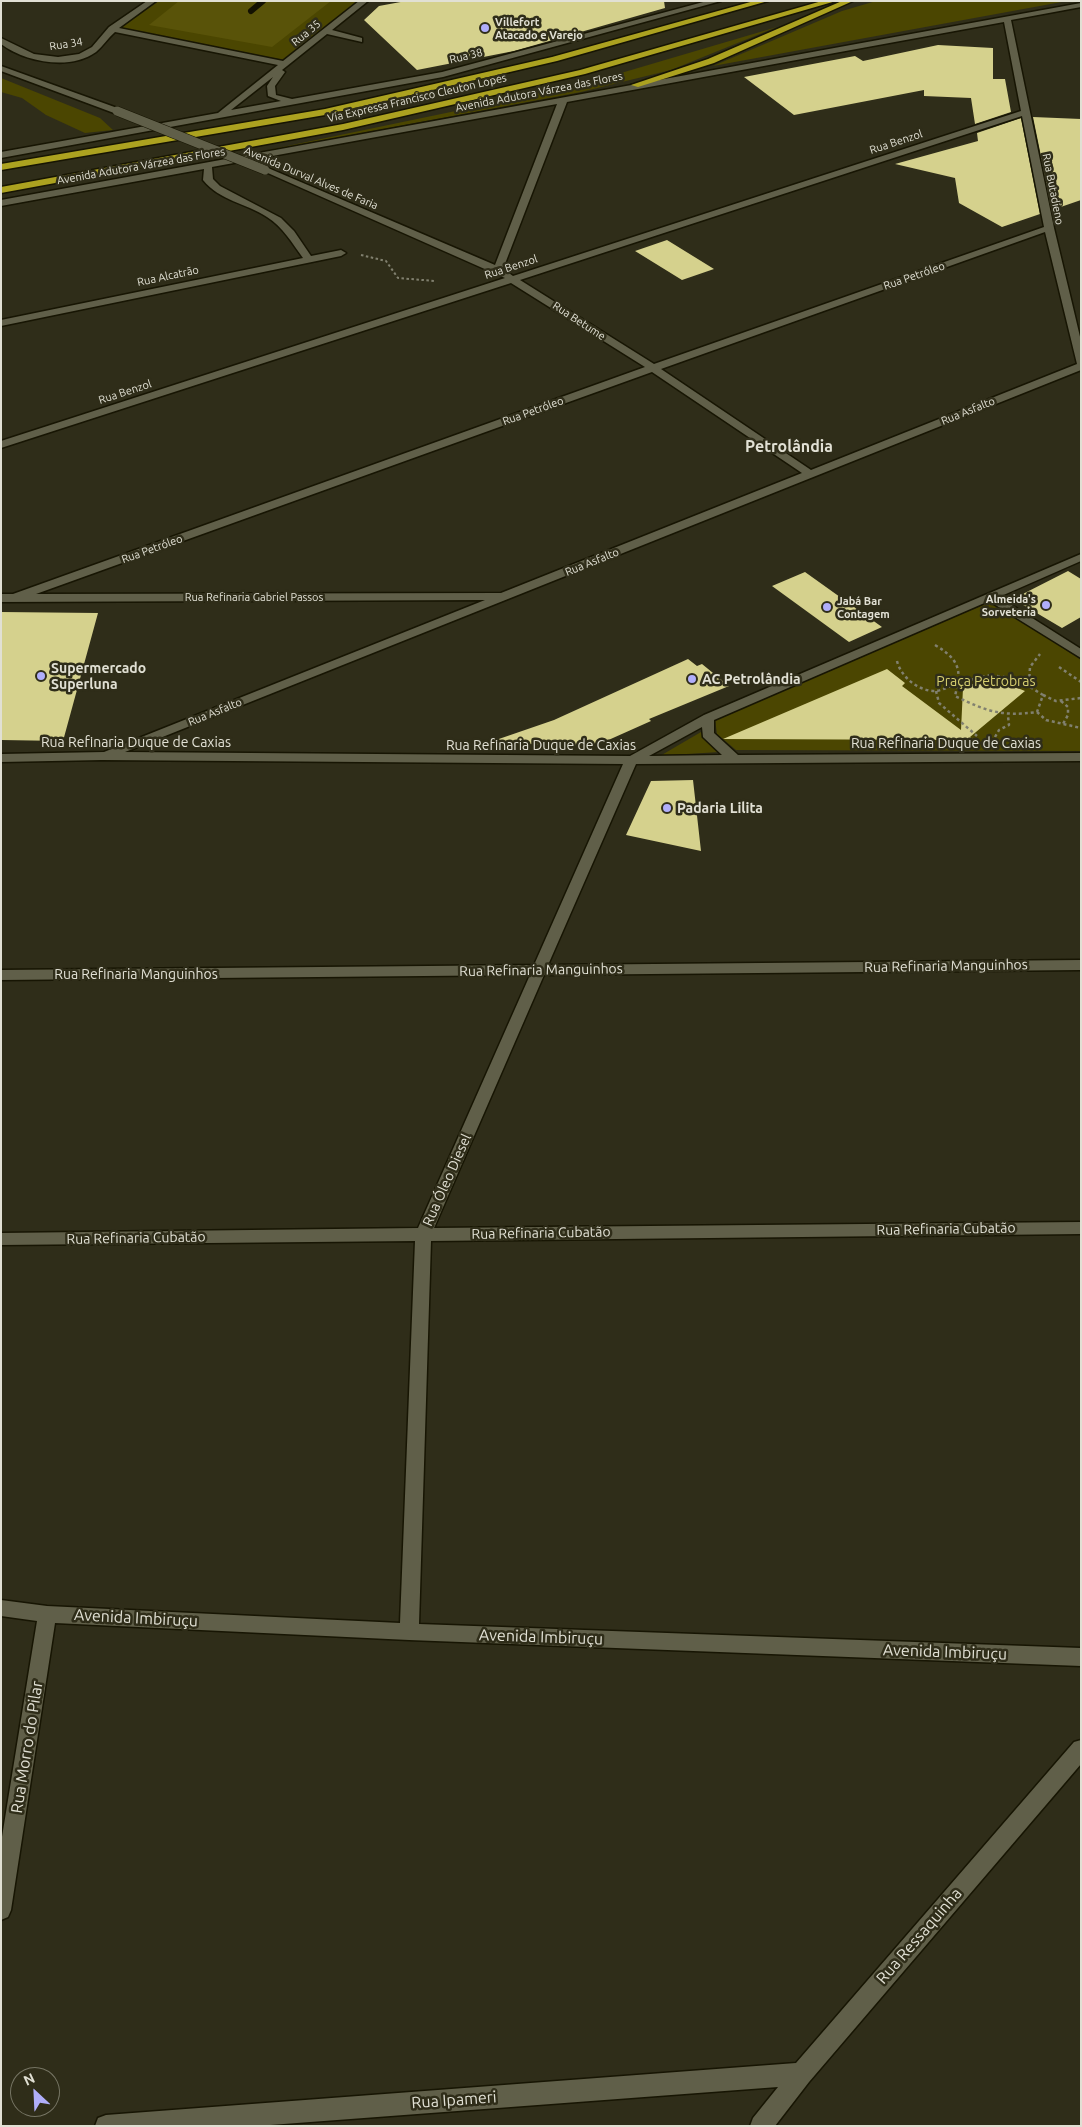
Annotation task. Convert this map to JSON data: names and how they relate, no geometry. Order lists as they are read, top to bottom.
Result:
{
  "streets": {
    "highway": ["Via Expressa Francisco Cleuton Lopes"],
    "street": [
      "Rua 35",
      "Rua 34",
      "Rua 38",
      "Avenida Adutora Várzea das Flores",
      "Rua Benzol",
      "Avenida Durval Alves de Faria",
      "Rua Butadieno",
      "Rua Alcatrão",
      "Rua Petróleo",
      "Rua Betume",
      "Rua Asfalto",
      "Rua Refinaria Gabriel Passos",
      "Rua Refinaria Duque de Caxias",
      "Rua Refinaria Manguinhos",
      "Rua Óleo Diesel",
      "Rua Refinaria Cubatão",
      "Avenida Imbiruçu",
      "Rua Morro do Pilar",
      "Rua Ressaquinha",
      "Rua Ipameri"
    ]
  },
  "crossings": [
    ["Rua 35", "Rua 38"],
    ["Avenida Adutora Várzea das Flores", "Rua Butadieno"],
    ["Rua Benzol", "Rua Butadieno"],
    ["Rua Benzol", "Rua Betume"],
    ["Avenida Durval Alves de Faria", "Rua Betume"],
    ["Rua Butadieno", "Rua Petróleo"],
    ["Rua Butadieno", "Rua Asfalto"],
    ["Rua Petróleo", "Rua Betume"],
    ["Rua Petróleo", "Rua Refinaria Gabriel Passos"],
    ["Rua Betume", "Rua Asfalto"],
    ["Rua Asfalto", "Rua Refinaria Gabriel Passos"],
    ["Rua Asfalto", "Rua Refinaria Duque de Caxias"],
    ["Rua Refinaria Duque de Caxias", "Rua Óleo Diesel"],
    ["Rua Refinaria Manguinhos", "Rua Óleo Diesel"],
    ["Rua Óleo Diesel", "Rua Refinaria Cubatão"],
    ["Rua Óleo Diesel", "Avenida Imbiruçu"],
    ["Avenida Imbiruçu", "Rua Morro do Pilar"],
    ["Rua Ressaquinha", "Rua Ipameri"]
  ],
  "districts": ["Petrolândia"],
  "parks": ["Praça Petrobras"],
  "places": [
    "Villefort Atacado e Varejo",
    "Almeida's Sorveteria",
    "Jabá Bar Contagem",
    "Supermercado Superluna",
    "AC Petrolândia",
    "Padaria Lilita"
  ],
  "north": "top left"
}
